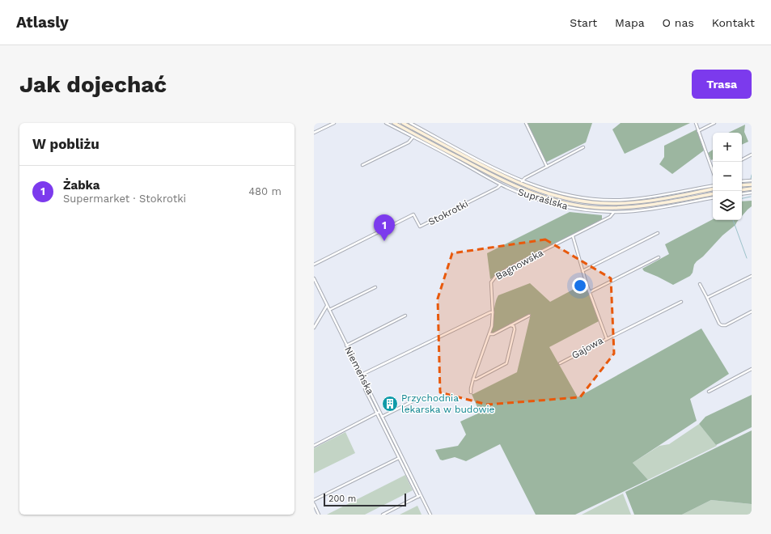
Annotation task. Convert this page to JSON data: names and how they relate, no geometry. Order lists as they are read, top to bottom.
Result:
{
  "streets": {
    "street": [
      "Supraślska",
      "Stokrotki",
      "Bagnowska",
      "Gajowa",
      "Niemeńska"
    ]
  },
  "crossings": [
    ["Supraślska", "Stokrotki"],
    ["Supraślska", "Bagnowska"],
    ["Bagnowska", "Gajowa"]
  ],
  "places": {
    "building": ["Przychodnia lekarska w budowie"]
  },
  "scale_bar": "200 m",
  "page": {
    "header": "Atlasly",
    "nav": [
      "Start",
      "Mapa",
      "O nas",
      "Kontakt"
    ],
    "buttons": "Trasa",
    "title": "Jak dojechać",
    "heading": "W pobliżu",
    "map_buttons": ["+", "−"],
    "list": [
      {
        "mark": "1",
        "name": "Żabka",
        "note": "Supermarket · Stokrotki",
        "value": "480 m"
      }
    ],
    "pins": "1",
    "scale": "200 m"
  }
}
